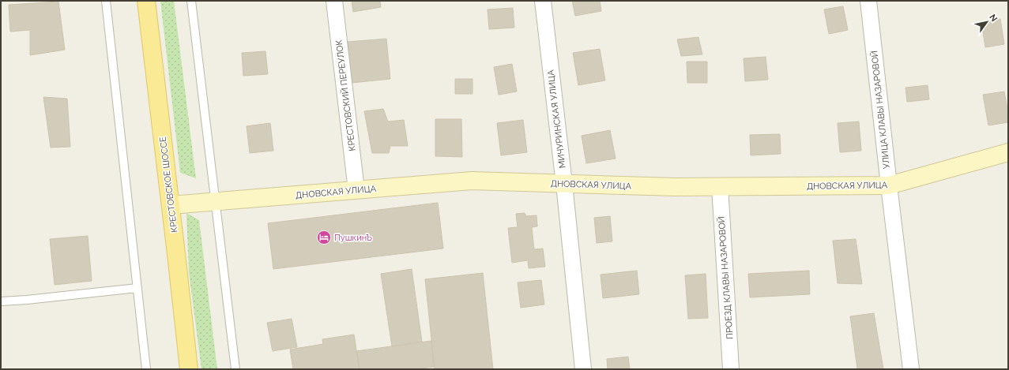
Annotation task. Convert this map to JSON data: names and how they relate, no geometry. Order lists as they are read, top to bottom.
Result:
{
  "streets": {
    "main road": ["КРЕСТОВСКОЕ ШОССЕ"],
    "street": [
      "КРЕСТОВСКИЙ ПЕРЕУЛОК",
      "УЛИЦА КЛАВЫ НАЗАРОВОЙ",
      "МИЧУРИНСКАЯ УЛИЦА",
      "ДНОВСКАЯ УЛИЦА",
      "ПРОЕЗД КЛАВЫ НАЗАРОВОЙ"
    ]
  },
  "crossings": [
    ["КРЕСТОВСКИЙ ПЕРЕУЛОК", "ДНОВСКАЯ УЛИЦА"],
    ["УЛИЦА КЛАВЫ НАЗАРОВОЙ", "ДНОВСКАЯ УЛИЦА"],
    ["МИЧУРИНСКАЯ УЛИЦА", "ДНОВСКАЯ УЛИЦА"],
    ["КРЕСТОВСКОЕ ШОССЕ", "ДНОВСКАЯ УЛИЦА"],
    ["ДНОВСКАЯ УЛИЦА", "ПРОЕЗД КЛАВЫ НАЗАРОВОЙ"]
  ],
  "places": {
    "hotel": ["ПушкинЪ"]
  },
  "north": "top right"
}
